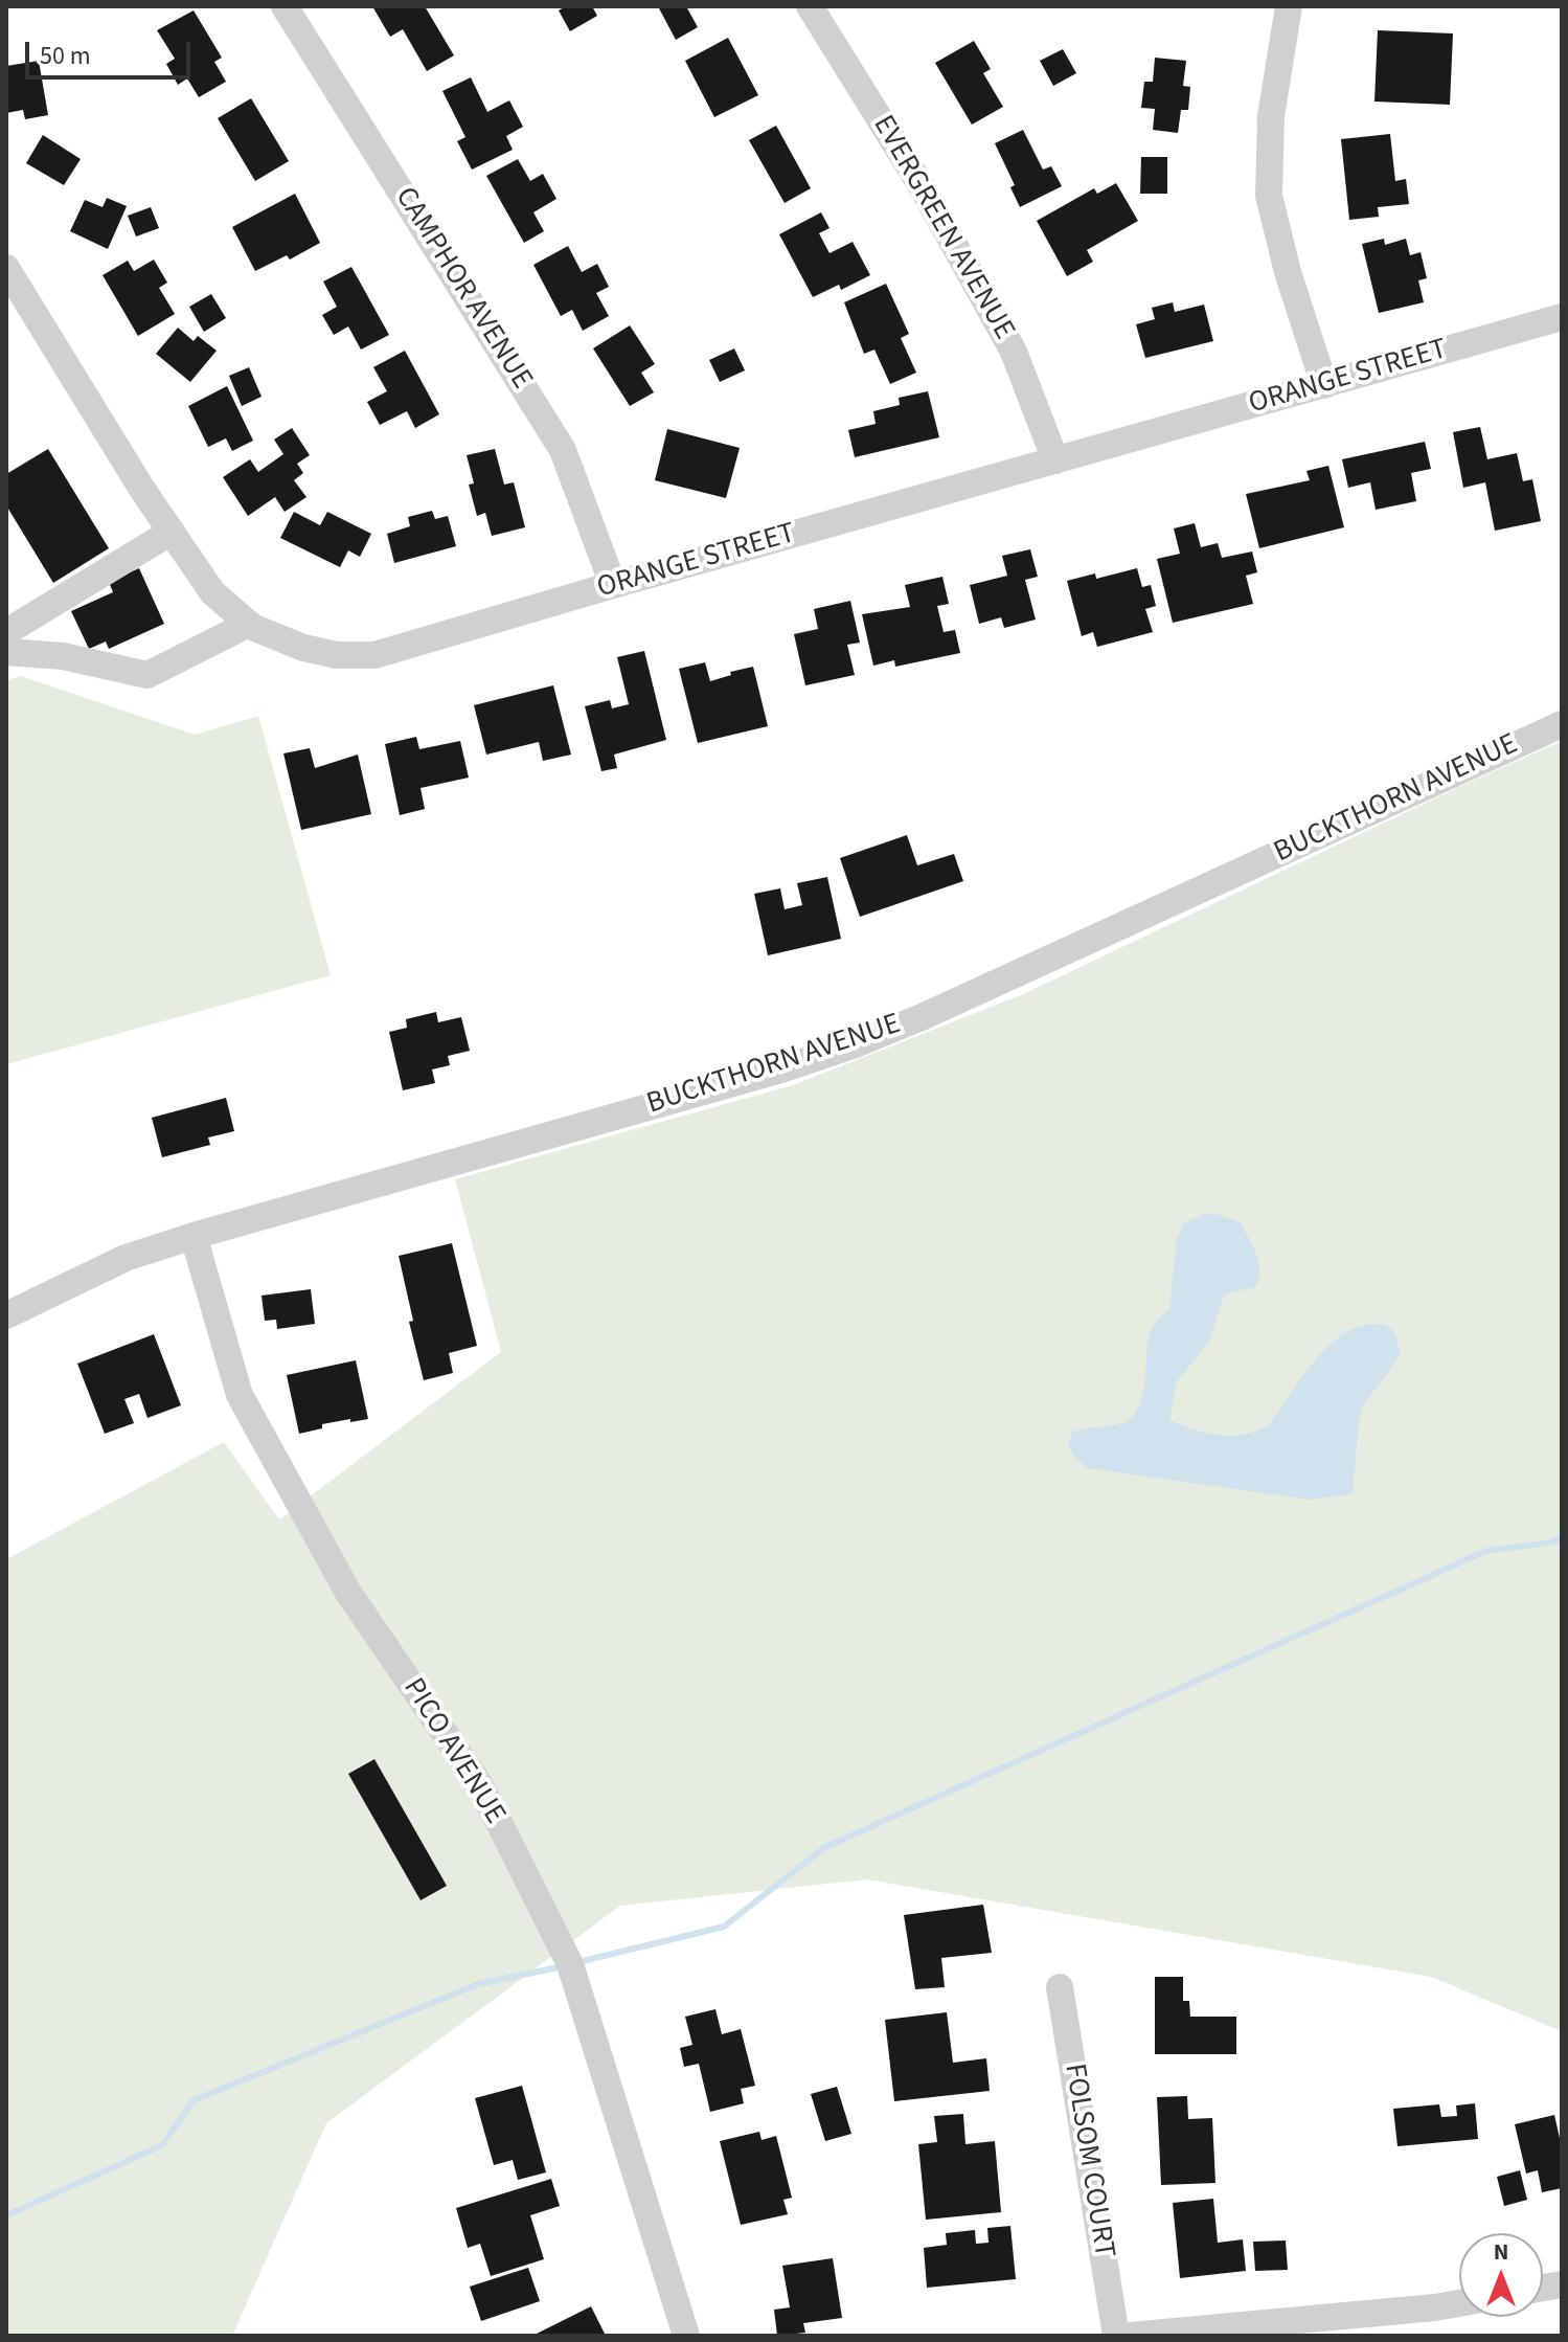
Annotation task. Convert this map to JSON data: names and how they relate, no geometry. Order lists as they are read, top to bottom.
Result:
{
  "streets": {
    "street": [
      "EVERGREEN AVENUE",
      "CAMPHOR AVENUE",
      "ORANGE STREET",
      "BUCKTHORN AVENUE",
      "PICO AVENUE",
      "FOLSOM COURT"
    ]
  },
  "crossings": [
    ["EVERGREEN AVENUE", "ORANGE STREET"],
    ["CAMPHOR AVENUE", "ORANGE STREET"],
    ["BUCKTHORN AVENUE", "PICO AVENUE"]
  ],
  "scale_bar": "50 m",
  "north": "top"
}
